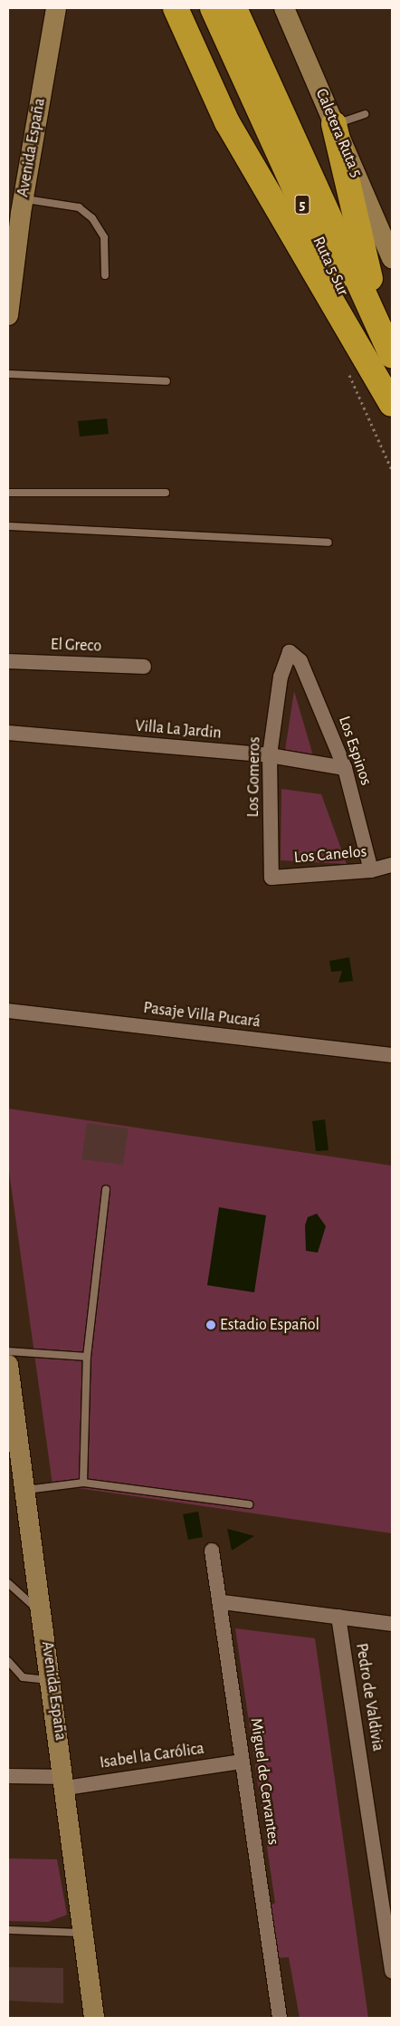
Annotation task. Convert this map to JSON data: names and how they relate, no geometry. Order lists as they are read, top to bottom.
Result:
{
  "streets": {
    "highway": ["5", "Ruta 5 Sur"],
    "main road": ["Caletera Ruta 5", "Avenida España"],
    "street": [
      "El Greco",
      "Villa La Jardin",
      "Los Espinos",
      "Los Gomeros",
      "Los Canelos",
      "Pasaje Villa Pucará",
      "Pedro de Valdivia",
      "Isabel la Carólica",
      "Miguel de Cervantes"
    ]
  },
  "crossings": [
    ["Avenida España", "Isabel la Carólica"],
    ["Villa La Jardin", "Los Espinos"],
    ["Villa La Jardin", "Los Gomeros"],
    ["Los Espinos", "Los Gomeros"],
    ["Los Espinos", "Los Canelos"],
    ["Los Gomeros", "Los Canelos"],
    ["Isabel la Carólica", "Miguel de Cervantes"]
  ],
  "places": ["Estadio Español"]
}
